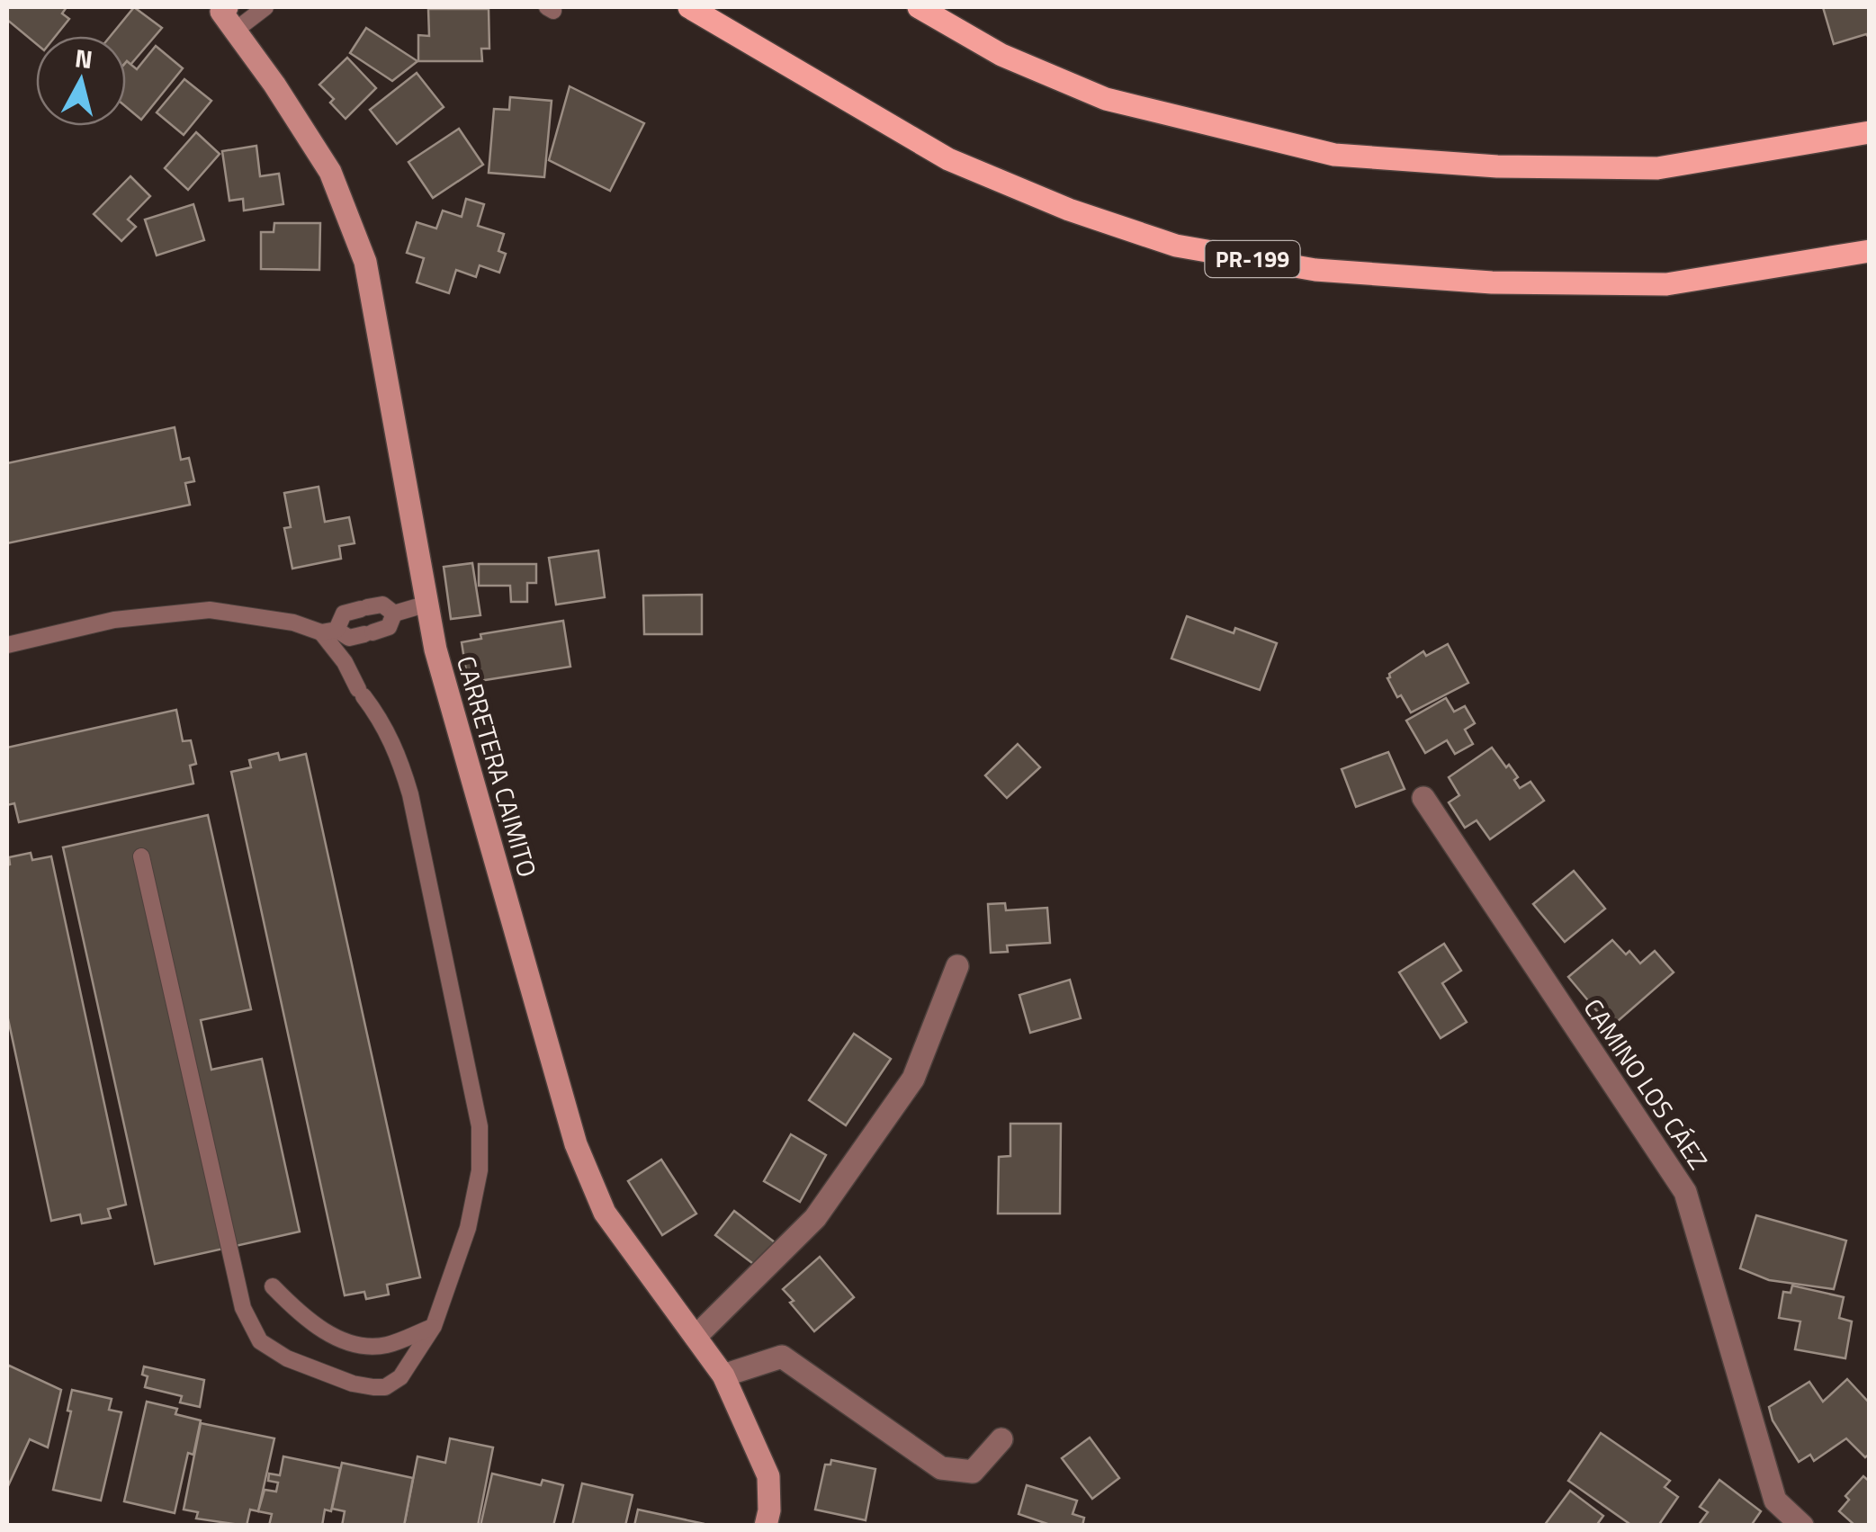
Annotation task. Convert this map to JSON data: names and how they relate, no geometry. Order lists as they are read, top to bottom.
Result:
{
  "streets": {
    "main road": ["PR-199"],
    "street": ["CARRETERA CAIMITO", "CAMINO LOS CÁEZ"]
  },
  "north": "top"
}
